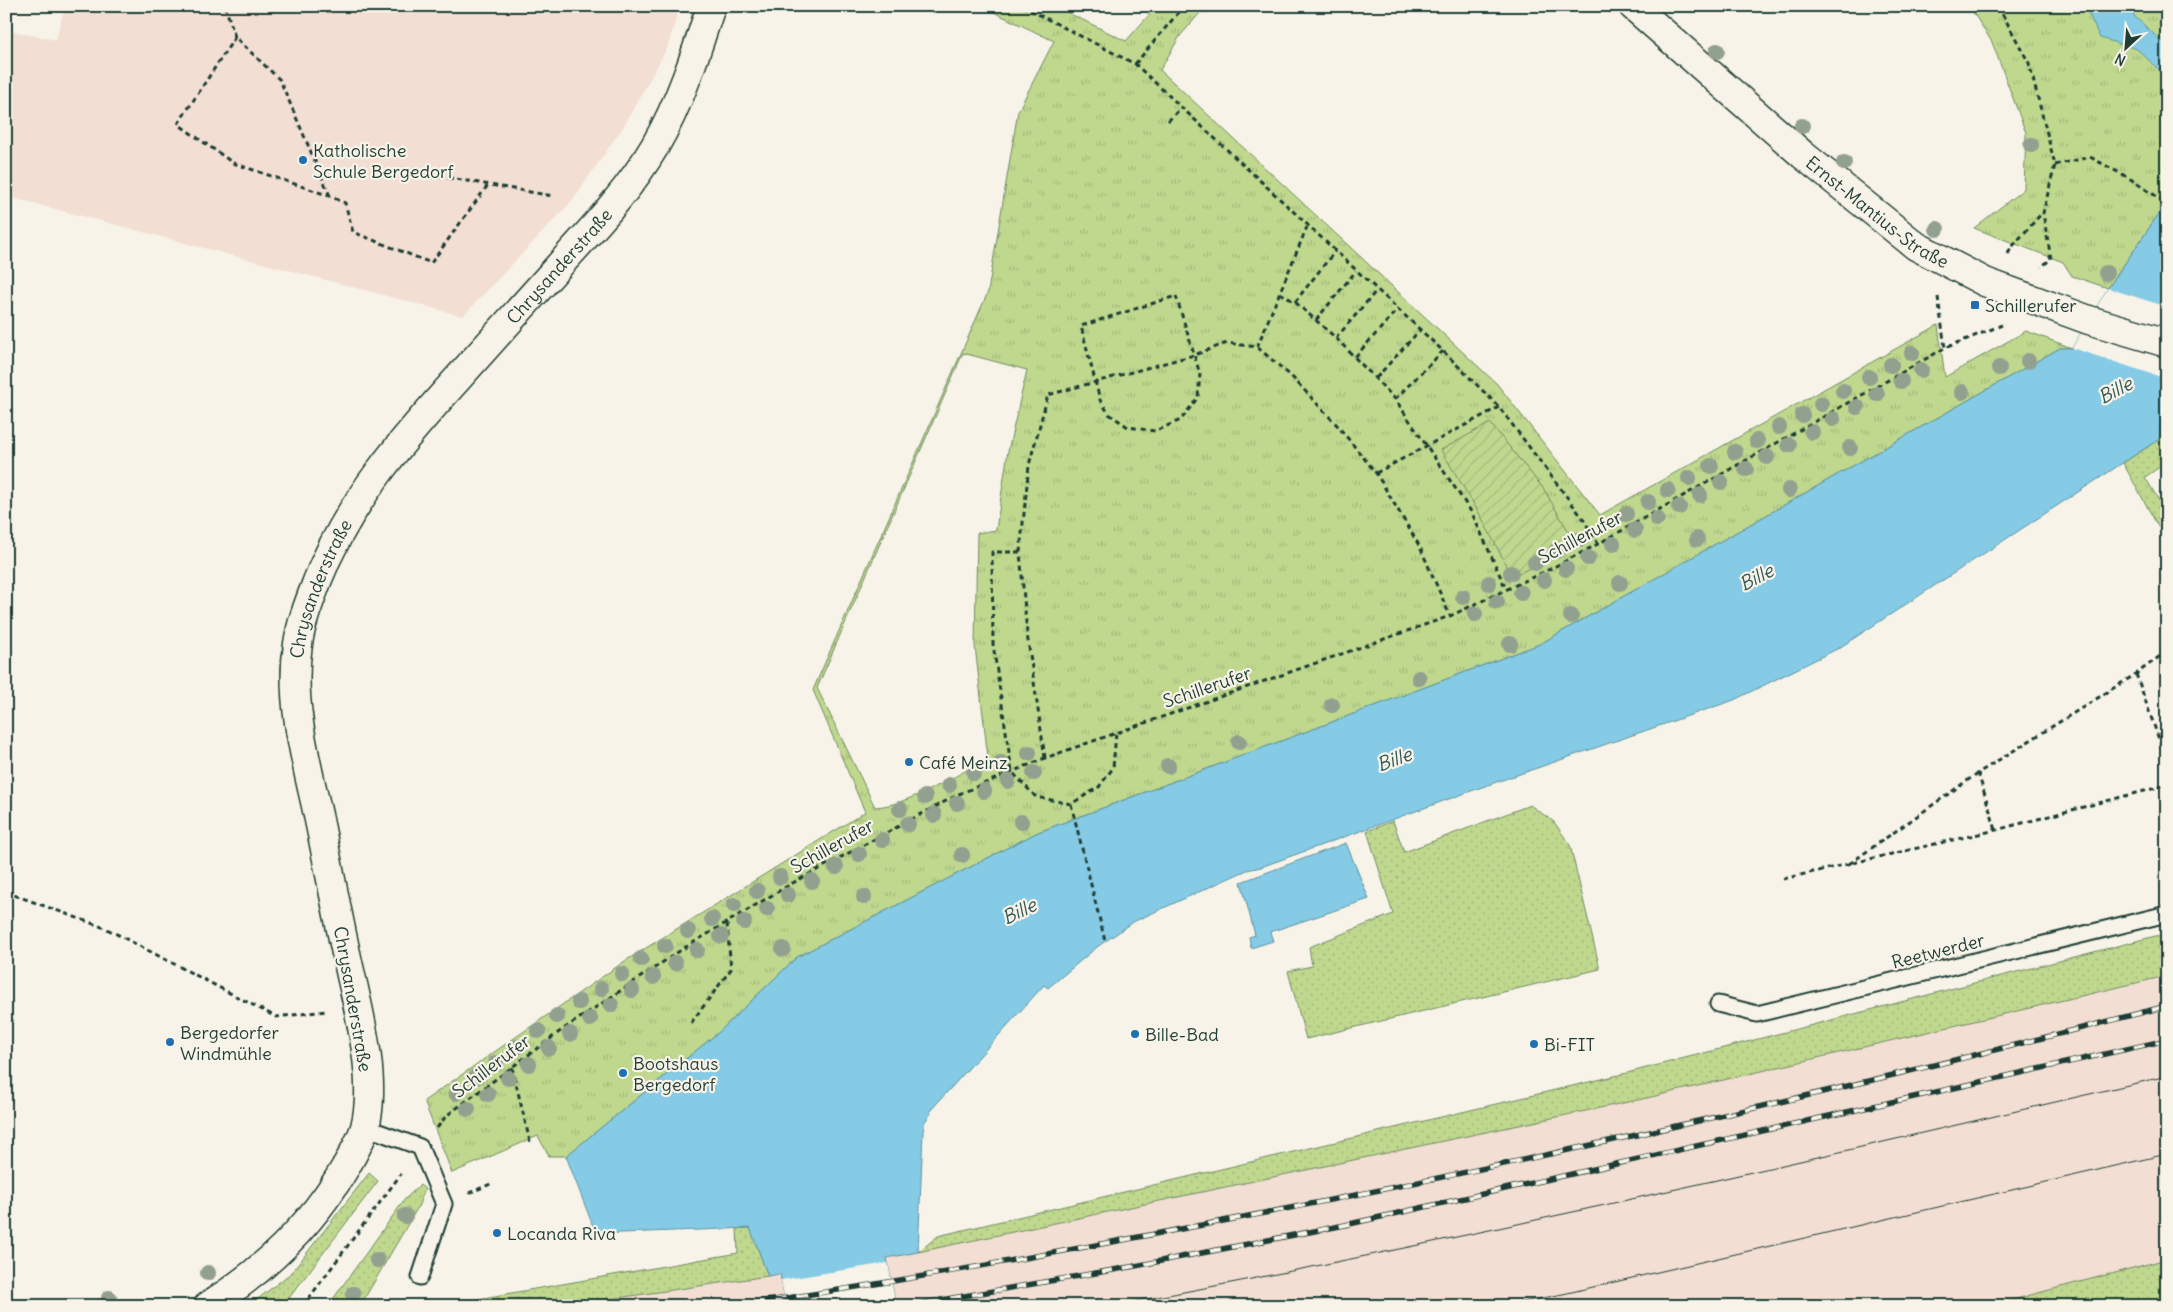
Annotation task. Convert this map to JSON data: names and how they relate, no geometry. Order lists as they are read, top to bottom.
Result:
{
  "streets": {
    "street": ["Ernst-Mantius-Straße", "Chrysanderstraße"],
    "lane": ["Reetwerder"],
    "path": ["Schillerufer"]
  },
  "crossings": [
    ["Ernst-Mantius-Straße", "Schillerufer"]
  ],
  "water": ["Bille"],
  "places": {
    "other": [
      "Katholische Schule Bergedorf",
      "Café Meinz",
      "Bille-Bad",
      "Bergedorfer Windmühle",
      "Bi-FIT",
      "Bootshaus Bergedorf",
      "Locanda Riva"
    ],
    "transit": ["Schillerufer"]
  },
  "north": "bottom left"
}
